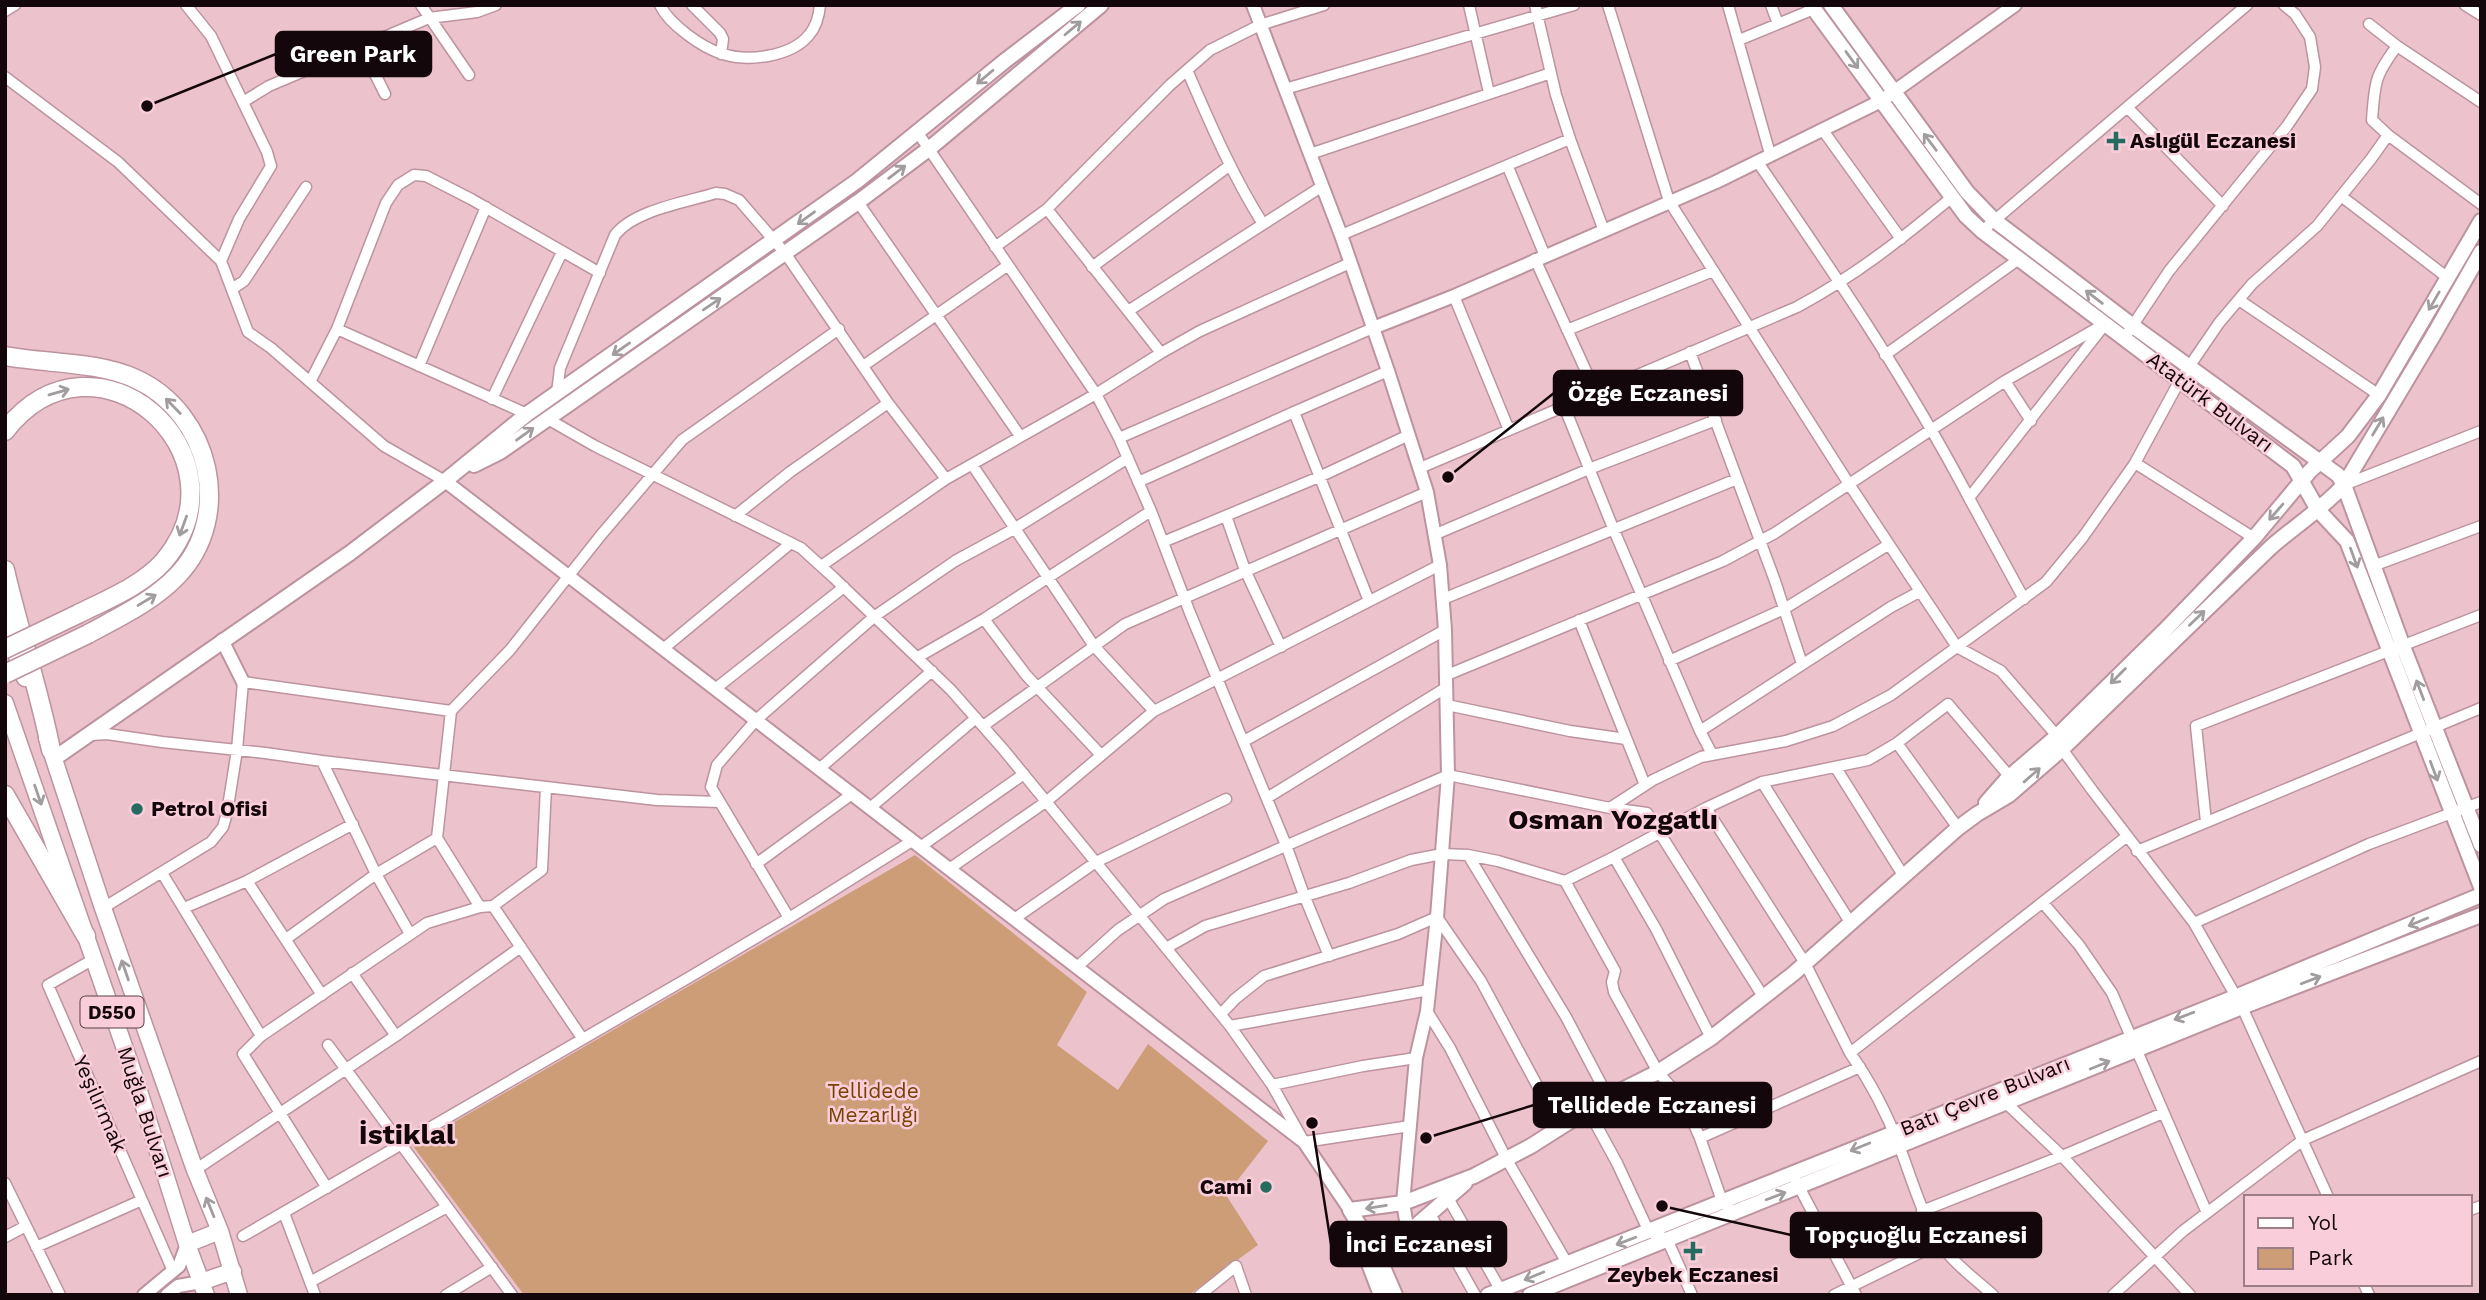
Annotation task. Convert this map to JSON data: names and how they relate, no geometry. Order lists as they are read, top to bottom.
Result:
{
  "streets": {
    "highway": ["D550", "Muğla Bulvarı"],
    "main road": ["Atatürk Bulvarı", "Batı Çevre Bulvarı"],
    "street": ["Yeşilırmak"]
  },
  "crossings": [
    ["D550", "Muğla Bulvarı"],
    ["Yeşilırmak", "Muğla Bulvarı"]
  ],
  "districts": ["Osman Yozgatlı", "İstiklal"],
  "parks": ["Tellidede Mezarlığı"],
  "places": {
    "other": [
      "Green Park",
      "Özge Eczanesi",
      "Petrol Ofisi",
      "İnci Eczanesi",
      "Tellidede Eczanesi",
      "Cami",
      "Topçuoğlu Eczanesi"
    ],
    "health": ["Aslıgül Eczanesi", "Zeybek Eczanesi"]
  },
  "legend": ["Yol", "Park"]
}
